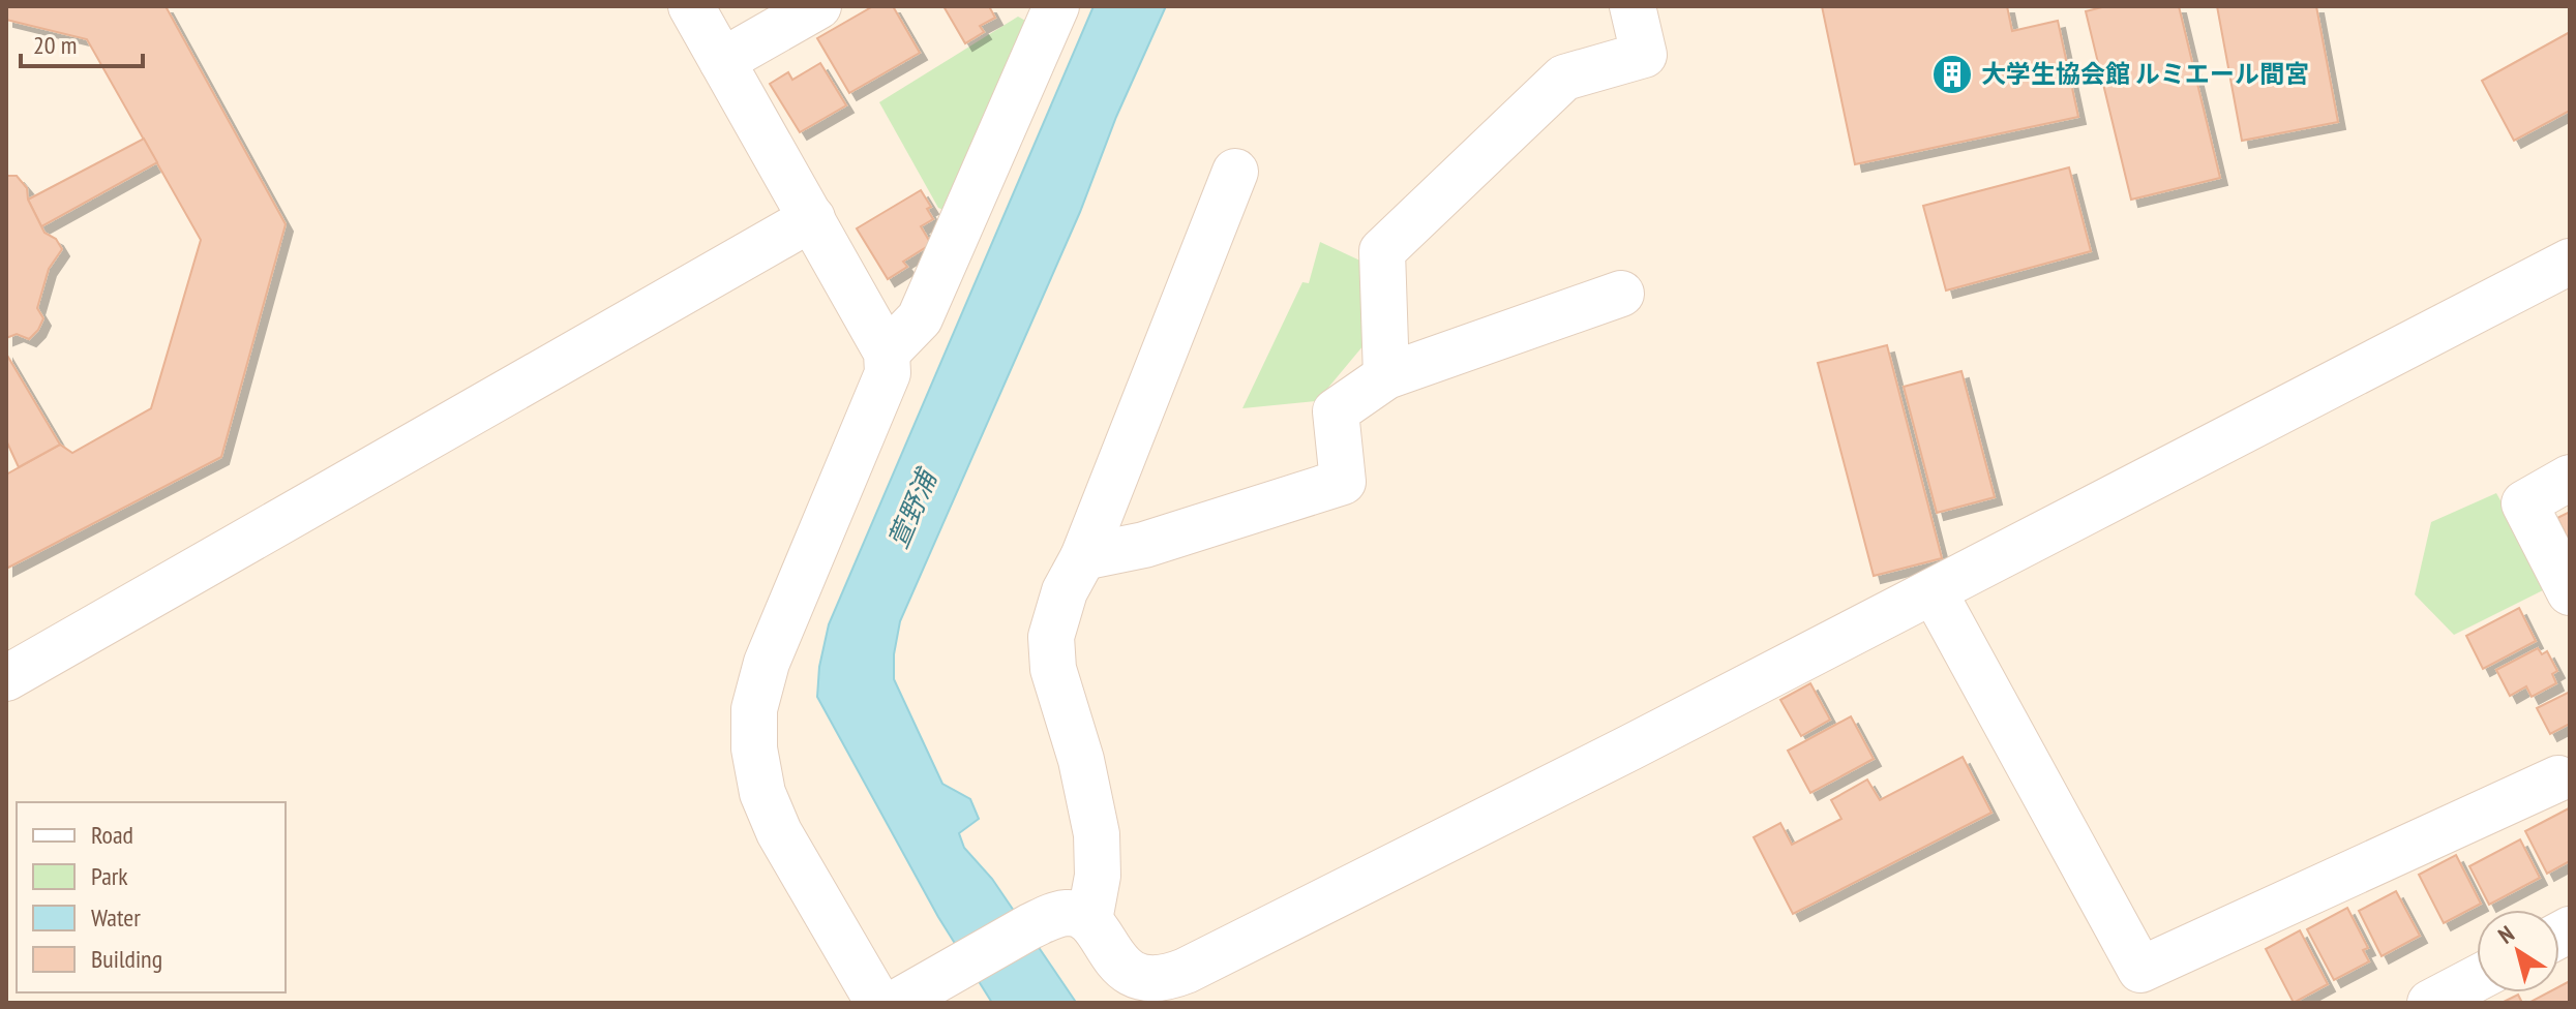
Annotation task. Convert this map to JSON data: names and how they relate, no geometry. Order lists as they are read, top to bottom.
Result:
{
  "water": ["萱野浦"],
  "places": {
    "building": ["大学生協会館 ルミエール間宮"]
  },
  "legend": [
    "Road",
    "Park",
    "Water",
    "Building"
  ],
  "scale_bar": "20 m",
  "north": "top left"
}
